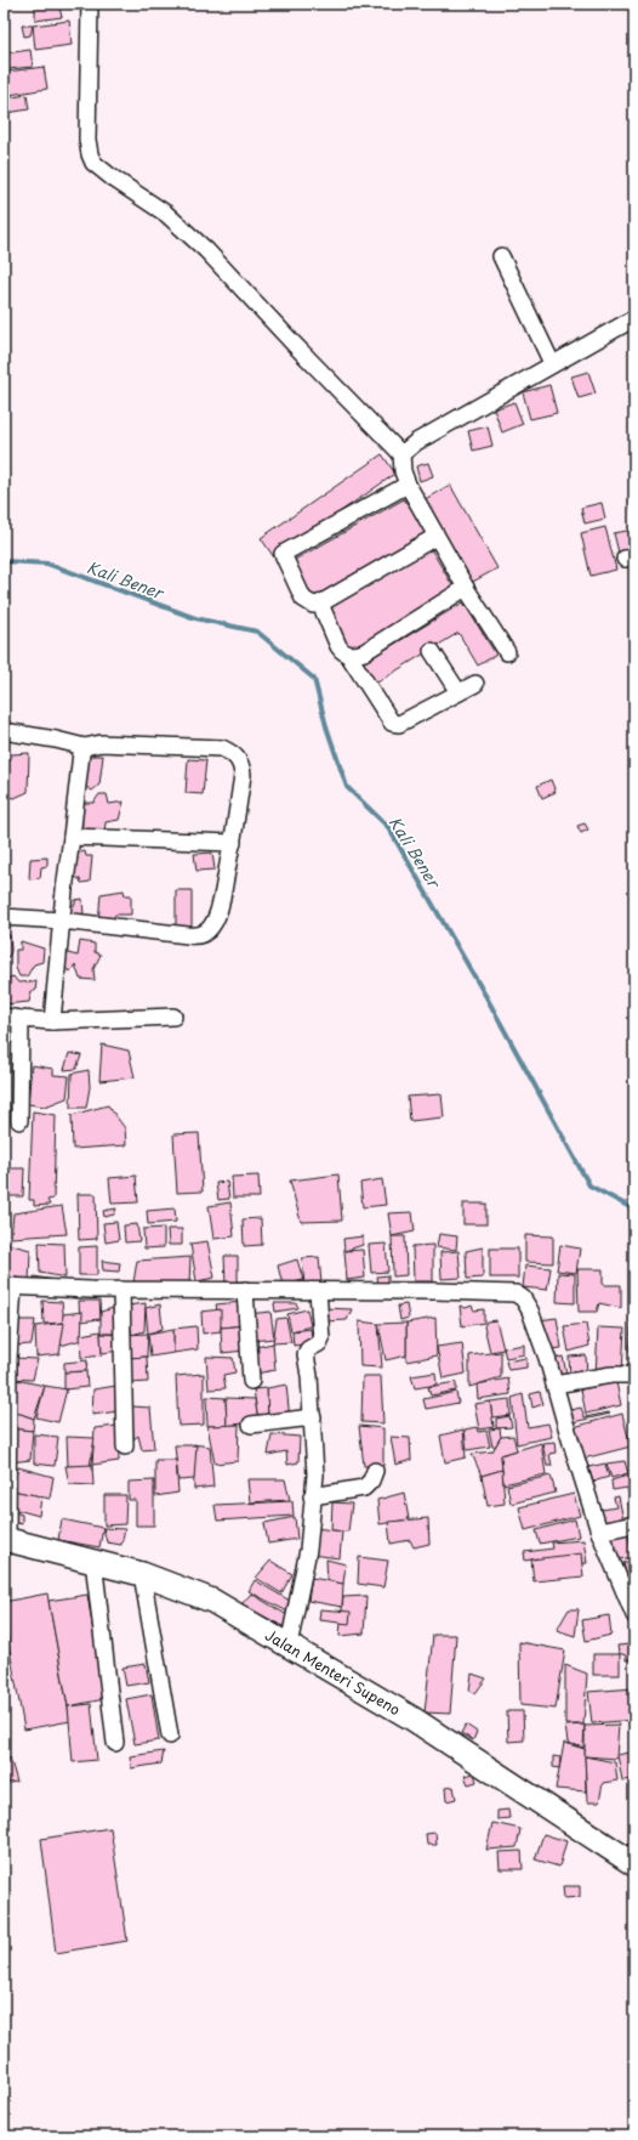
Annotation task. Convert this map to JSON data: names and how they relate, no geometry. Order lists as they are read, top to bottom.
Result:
{
  "streets": {
    "main road": ["Jalan Menteri Supeno"]
  },
  "water": ["Kali Bener"]
}
